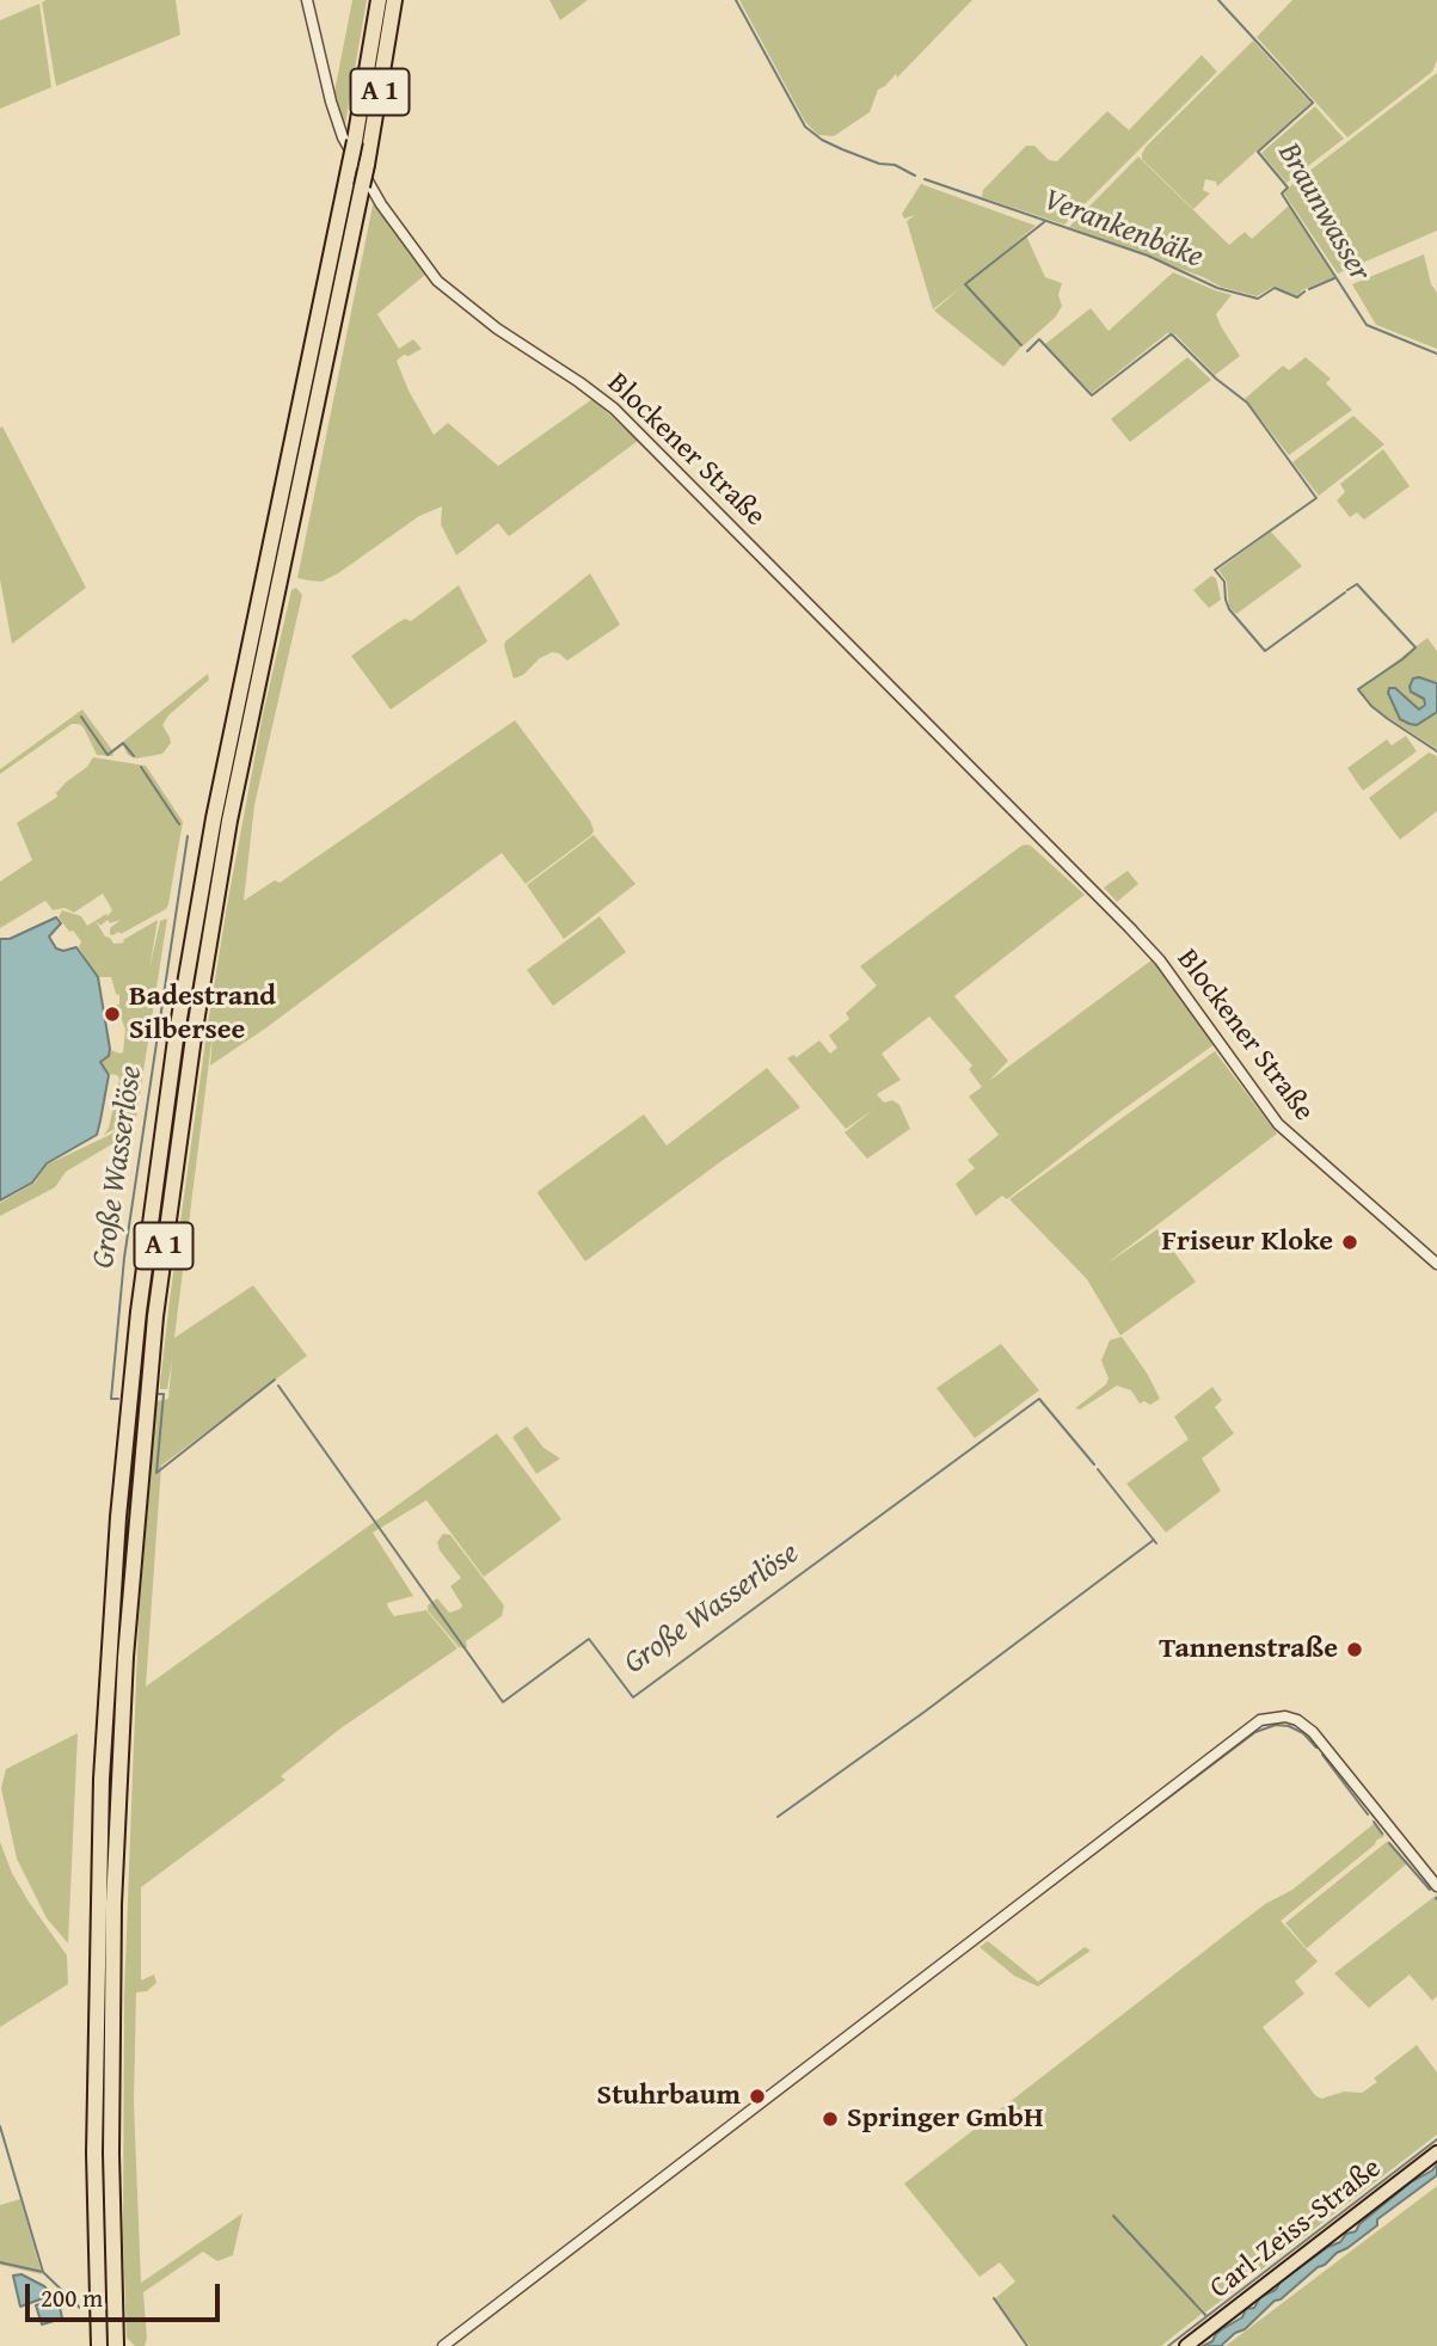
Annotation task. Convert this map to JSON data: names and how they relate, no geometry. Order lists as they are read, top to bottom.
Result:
{
  "streets": {
    "highway": ["A 1"],
    "main road": ["Carl-Zeiss-Straße"],
    "street": ["Blockener Straße"]
  },
  "water": ["Braunwasser", "Verankenbäke", "Große Wasserlöse"],
  "places": [
    "Badestrand Silbersee",
    "Friseur Kloke",
    "Tannenstraße",
    "Stuhrbaum",
    "Springer GmbH"
  ],
  "scale_bar": "200 m"
}
